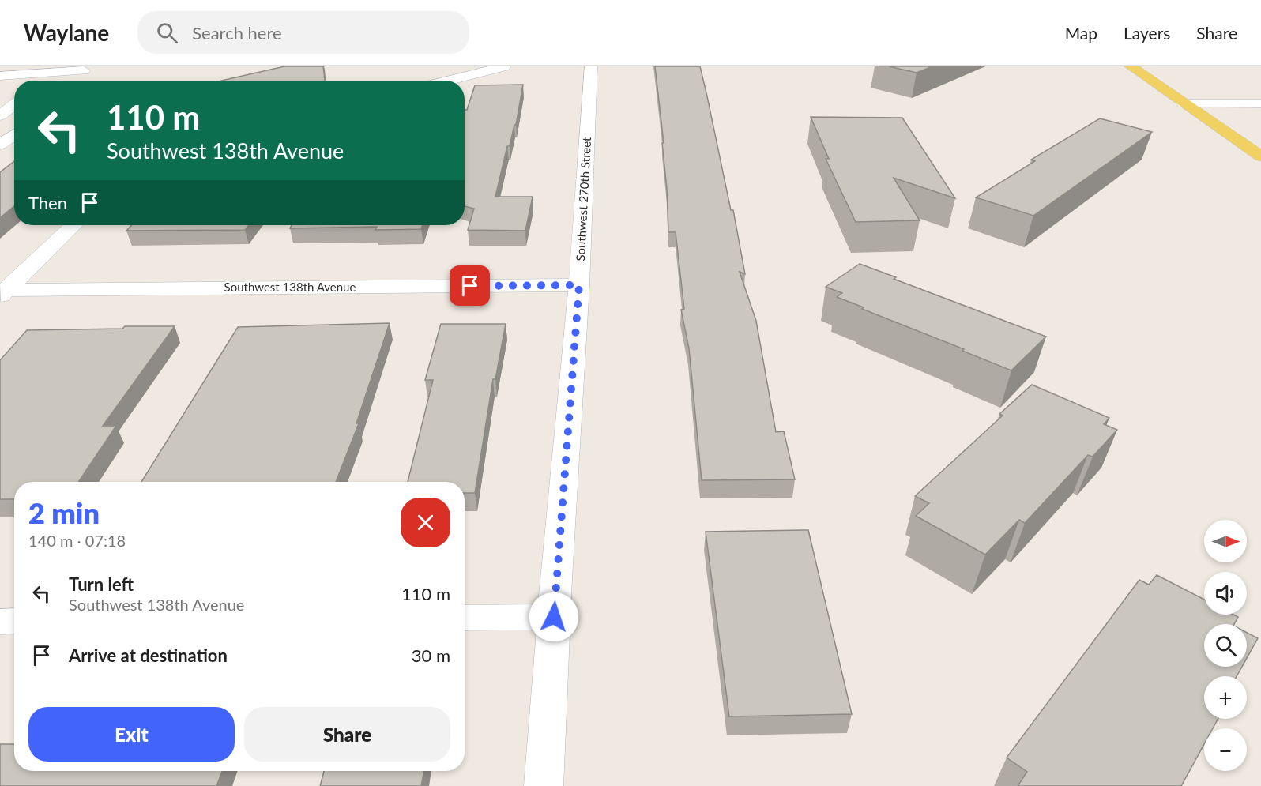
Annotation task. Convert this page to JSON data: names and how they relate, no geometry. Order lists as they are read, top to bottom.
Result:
{
  "streets": {
    "street": ["Southwest 270th Street", "Southwest 138th Avenue"]
  },
  "crossings": [
    ["Southwest 270th Street", "Southwest 138th Avenue"]
  ],
  "north": "right",
  "page": {
    "header": "Waylane",
    "search": "Search here",
    "nav": ["Map", "Layers", "Share"],
    "turn": ["110 m", "Southwest 138th Avenue"],
    "then": "Then",
    "heading": ["2 min", "140 m · 07:18"],
    "map_buttons": ["+", "−"],
    "list": [
      {
        "name": "Turn left",
        "note": "Southwest 138th Avenue",
        "value": "110 m"
      },
      {
        "name": "Arrive at destination",
        "value": "30 m"
      }
    ],
    "buttons": ["Exit", "Share"]
  }
}
